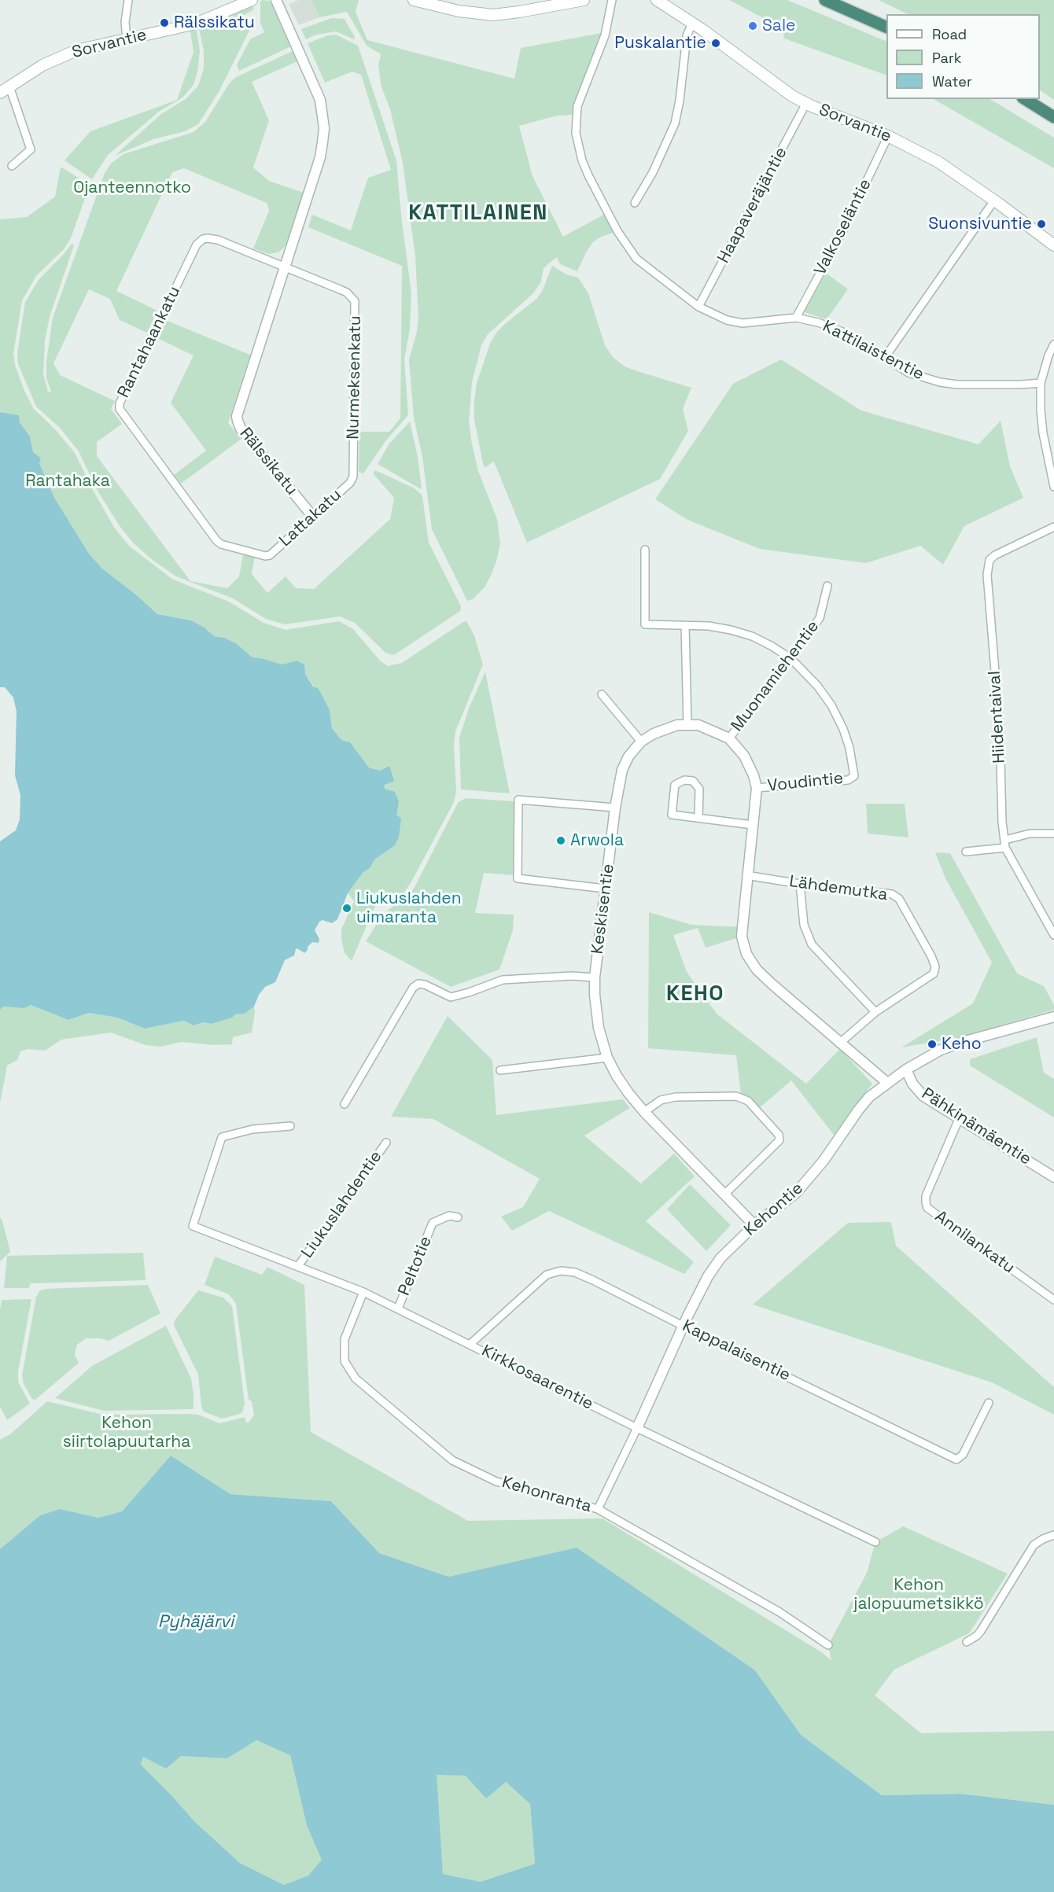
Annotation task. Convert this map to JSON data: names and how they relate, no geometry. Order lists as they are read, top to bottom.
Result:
{
  "streets": {
    "main road": ["Sorvantie"],
    "street": [
      "Haapaveräjäntie",
      "Valkoseläntie",
      "Rantahaankatu",
      "Kattilaistentie",
      "Nurmeksenkatu",
      "Rälssikatu",
      "Lattakatu",
      "Muonamiehentie",
      "Hiidentaival",
      "Voudintie",
      "Lähdemutka",
      "Keskisentie",
      "Pähkinämäentie",
      "Liukuslahdentie",
      "Kehontie",
      "Annilankatu",
      "Peltotie",
      "Kappalaisentie",
      "Kirkkosaarentie",
      "Kehonranta"
    ]
  },
  "crossings": [
    ["Sorvantie", "Haapaveräjäntie"],
    ["Sorvantie", "Valkoseläntie"],
    ["Haapaveräjäntie", "Kattilaistentie"],
    ["Valkoseläntie", "Kattilaistentie"],
    ["Rantahaankatu", "Nurmeksenkatu"],
    ["Rantahaankatu", "Rälssikatu"],
    ["Rantahaankatu", "Lattakatu"],
    ["Nurmeksenkatu", "Rälssikatu"],
    ["Nurmeksenkatu", "Lattakatu"],
    ["Rälssikatu", "Lattakatu"],
    ["Muonamiehentie", "Voudintie"],
    ["Muonamiehentie", "Keskisentie"],
    ["Voudintie", "Keskisentie"],
    ["Lähdemutka", "Keskisentie"],
    ["Keskisentie", "Kehontie"],
    ["Pähkinämäentie", "Kehontie"],
    ["Pähkinämäentie", "Annilankatu"],
    ["Liukuslahdentie", "Kirkkosaarentie"],
    ["Kehontie", "Kappalaisentie"],
    ["Kehontie", "Kirkkosaarentie"],
    ["Kehontie", "Kehonranta"],
    ["Peltotie", "Kirkkosaarentie"],
    ["Kappalaisentie", "Kirkkosaarentie"],
    ["Kirkkosaarentie", "Kehonranta"]
  ],
  "districts": ["KATTILAINEN", "KEHO"],
  "water": ["Pyhäjärvi"],
  "parks": [
    "Ojanteennotko",
    "Rantahaka",
    "Kehon siirtolapuutarha",
    "Kehon jalopuumetsikkö"
  ],
  "places": [
    "Rälssikatu",
    "Sale",
    "Puskalantie",
    "Suonsivuntie",
    "Arwola",
    "Liukuslahden uimaranta",
    "Keho"
  ],
  "legend": ["Road", "Park", "Water"]
}
